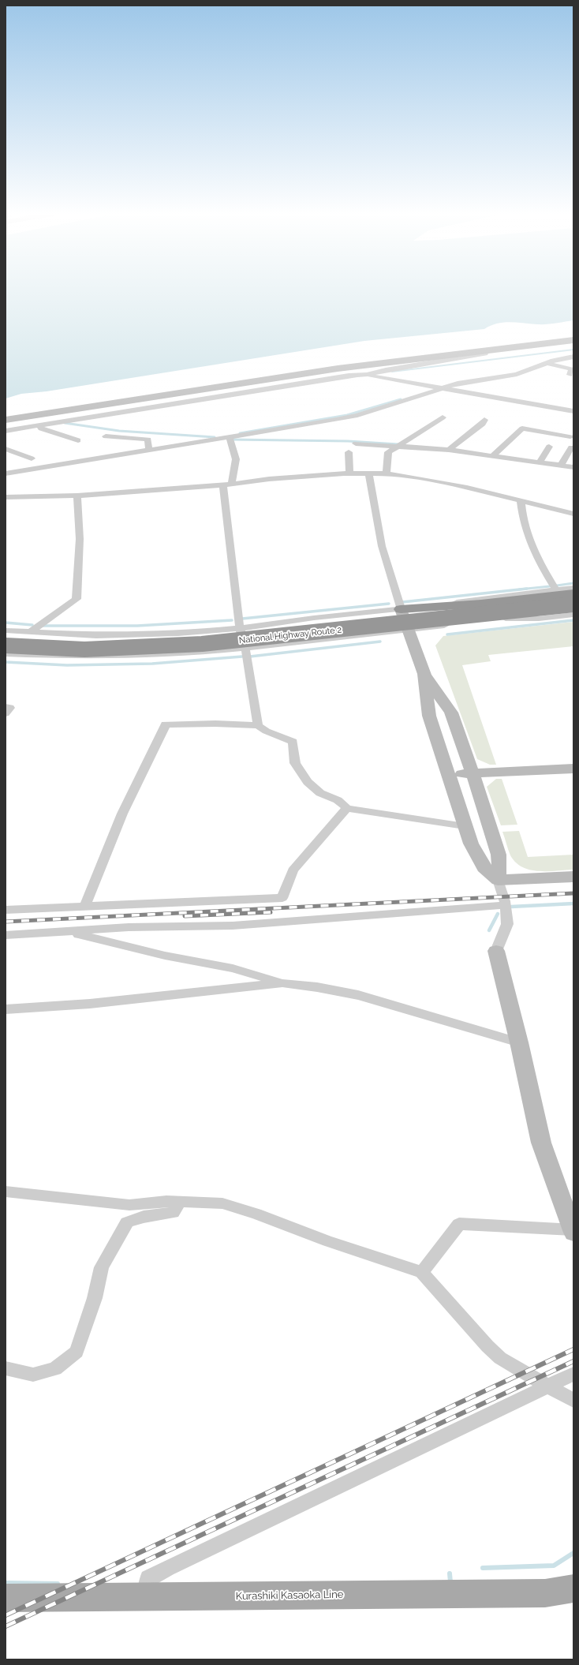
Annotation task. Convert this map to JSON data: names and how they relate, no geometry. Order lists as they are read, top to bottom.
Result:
{
  "streets": {
    "highway": ["National Highway Route 2"],
    "main road": ["Kurashiki Kasaoka Line"]
  }
}
